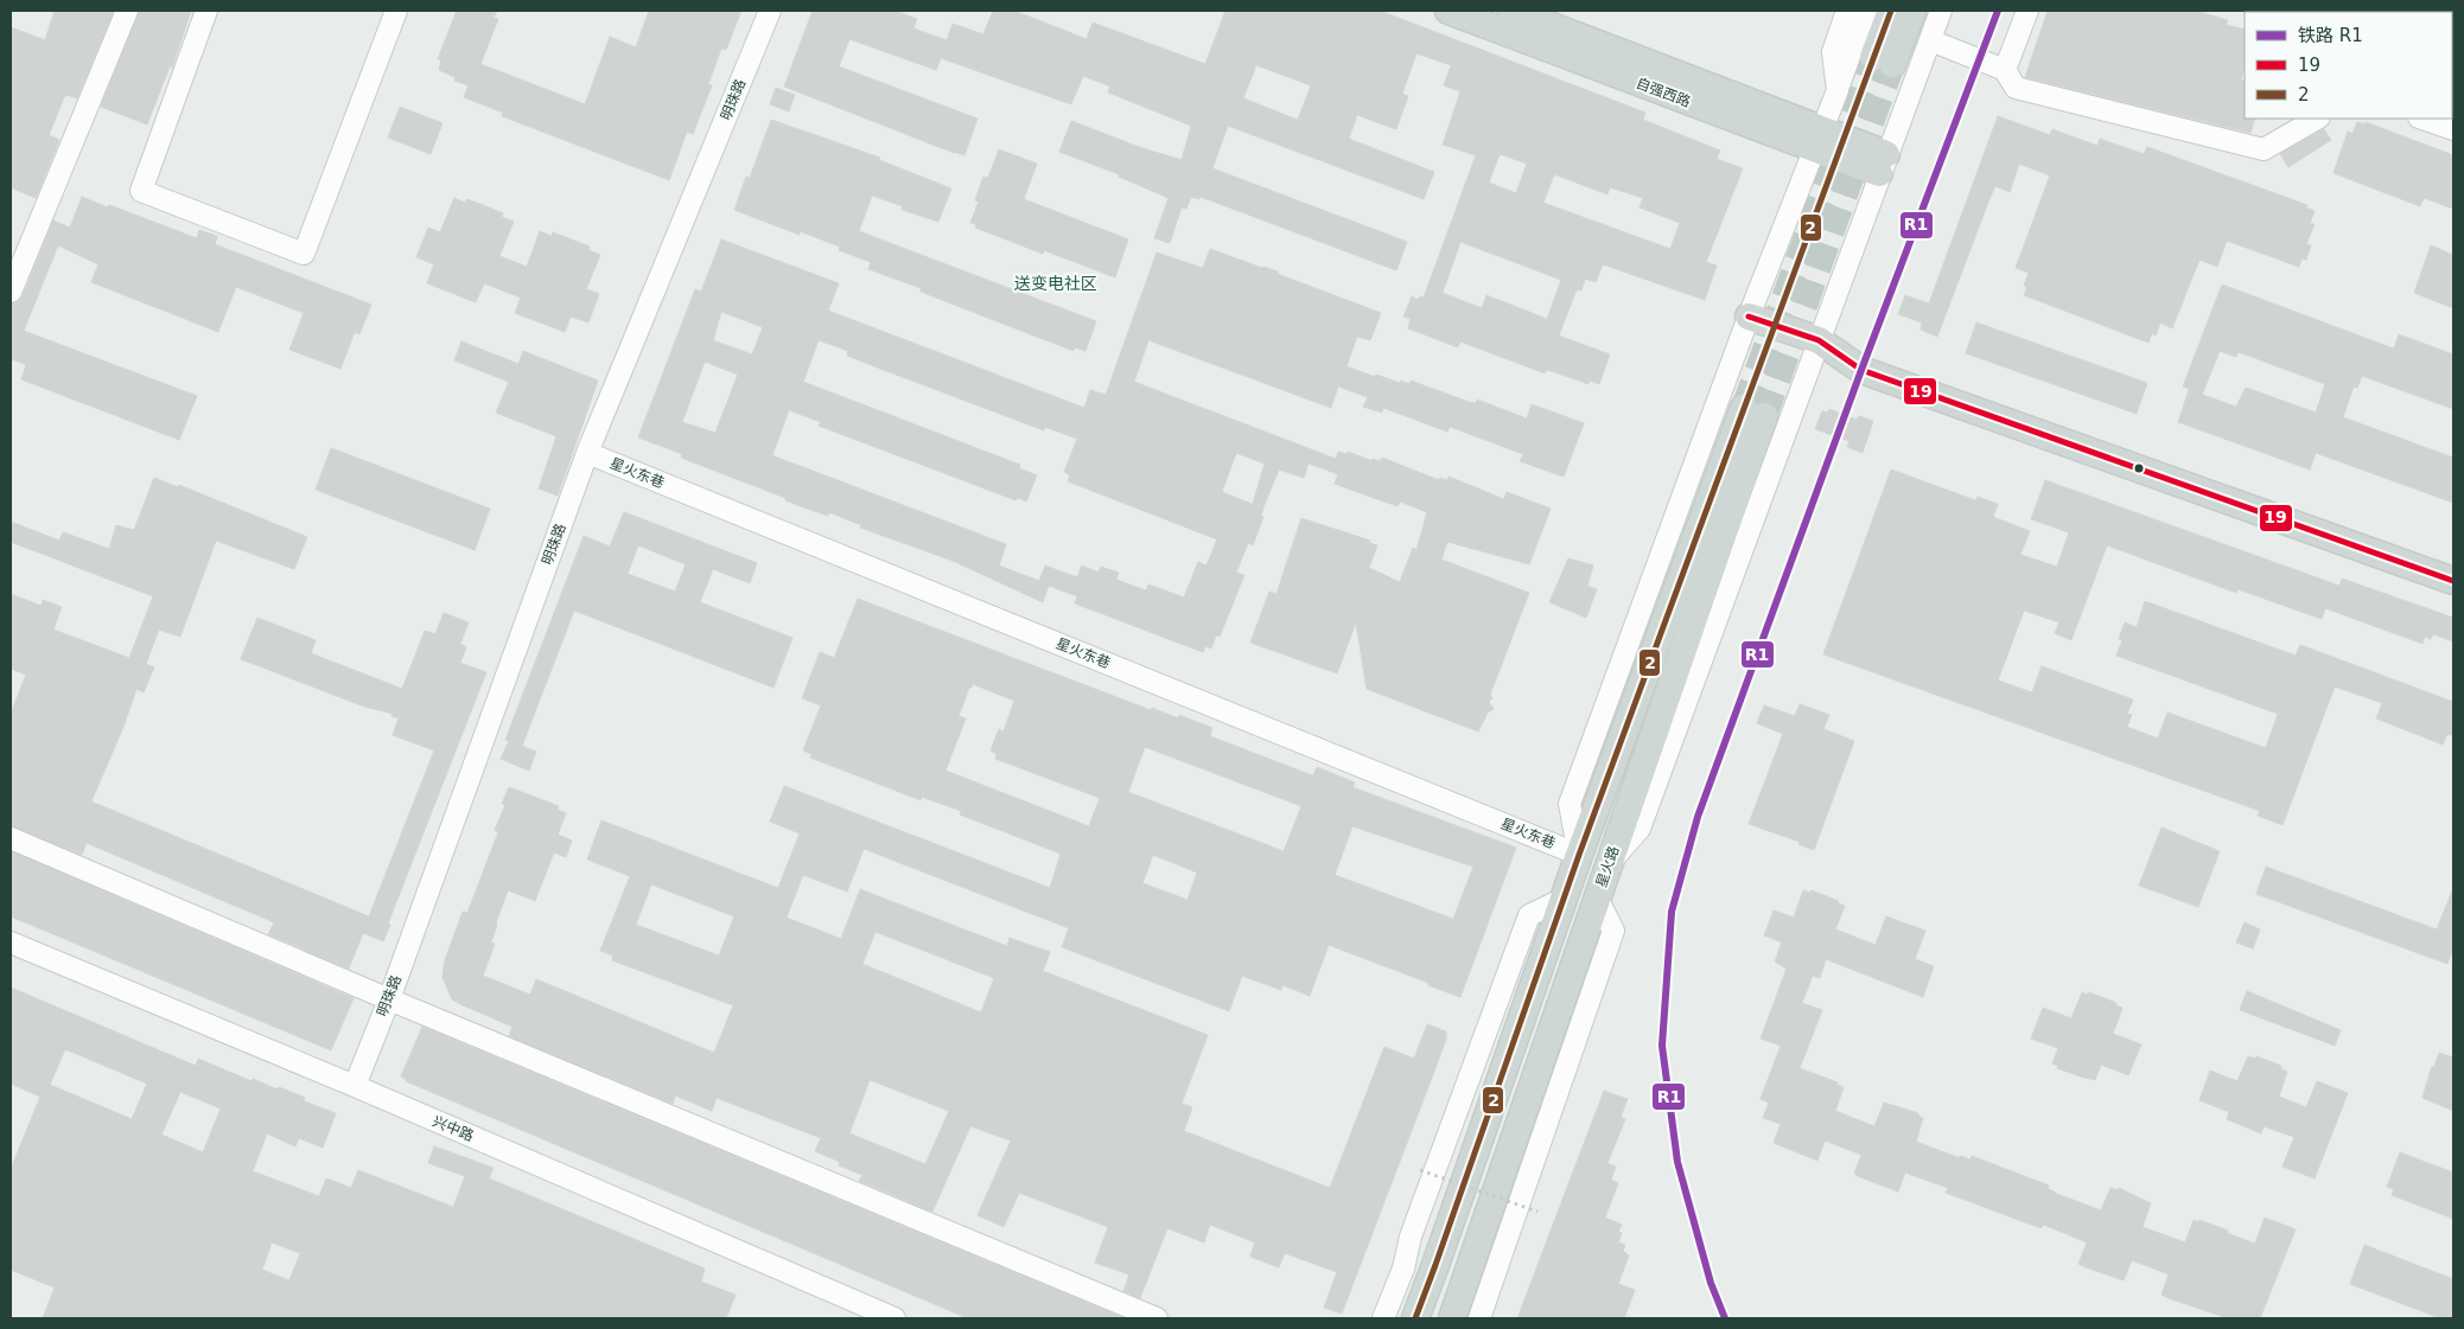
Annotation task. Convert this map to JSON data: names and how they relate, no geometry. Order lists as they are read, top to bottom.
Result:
{
  "streets": {
    "main road": ["自强西路", "星火路"],
    "street": ["明珠路", "星火东巷", "兴中路"]
  },
  "crossings": [
    ["明珠路", "星火东巷"],
    ["明珠路", "兴中路"],
    ["星火东巷", "星火路"]
  ],
  "districts": ["送变电社区"],
  "lines": ["rail line R1", "transit line 2", "transit line 19"],
  "legend": ["铁路 R1", "19", "2"]
}
